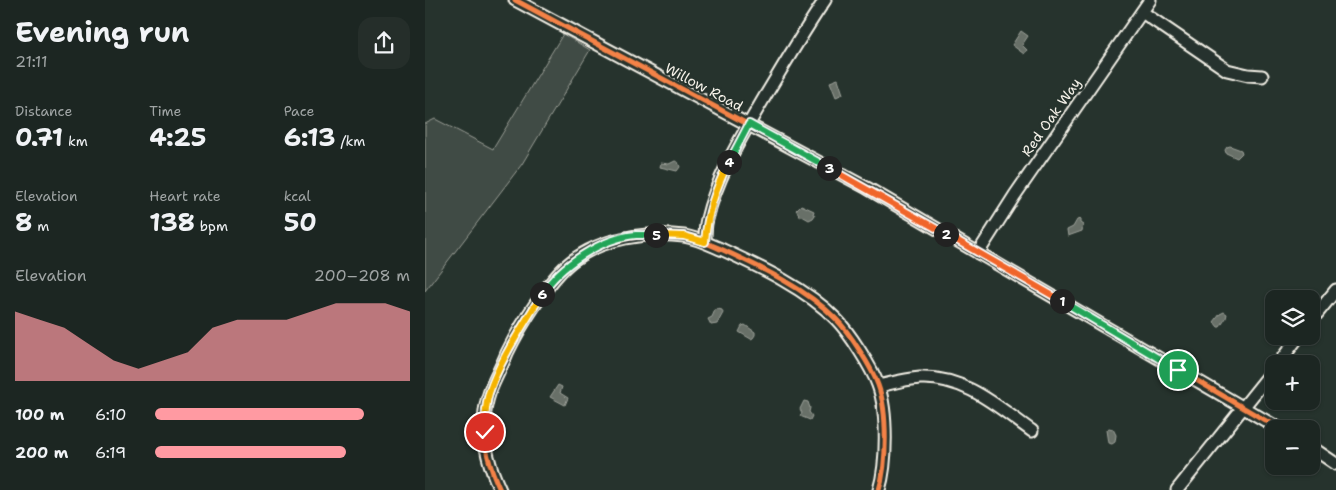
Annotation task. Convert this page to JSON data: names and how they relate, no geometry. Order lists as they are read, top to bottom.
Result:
{
  "streets": {
    "street": ["Willow Road", "Red Oak Way"]
  },
  "crossings": [
    ["Willow Road", "Red Oak Way"]
  ],
  "page": {
    "heading": ["Evening run", "21:11"],
    "stats": [
      ["Distance", "0.71 km"],
      ["Time", "4:25"],
      ["Pace", "6:13 /km"],
      ["Elevation", "8 m"],
      ["Heart rate", "138 bpm"],
      ["kcal", "50"]
    ],
    "pins": [
      "4",
      "3",
      "2",
      "5",
      "6",
      "1"
    ],
    "chart": ["Elevation", "200–208 m"],
    "map_buttons": ["+", "−"],
    "list": [
      {
        "name": "100 m",
        "note": "6:10"
      },
      {
        "name": "200 m",
        "note": "6:19"
      }
    ]
  }
}
